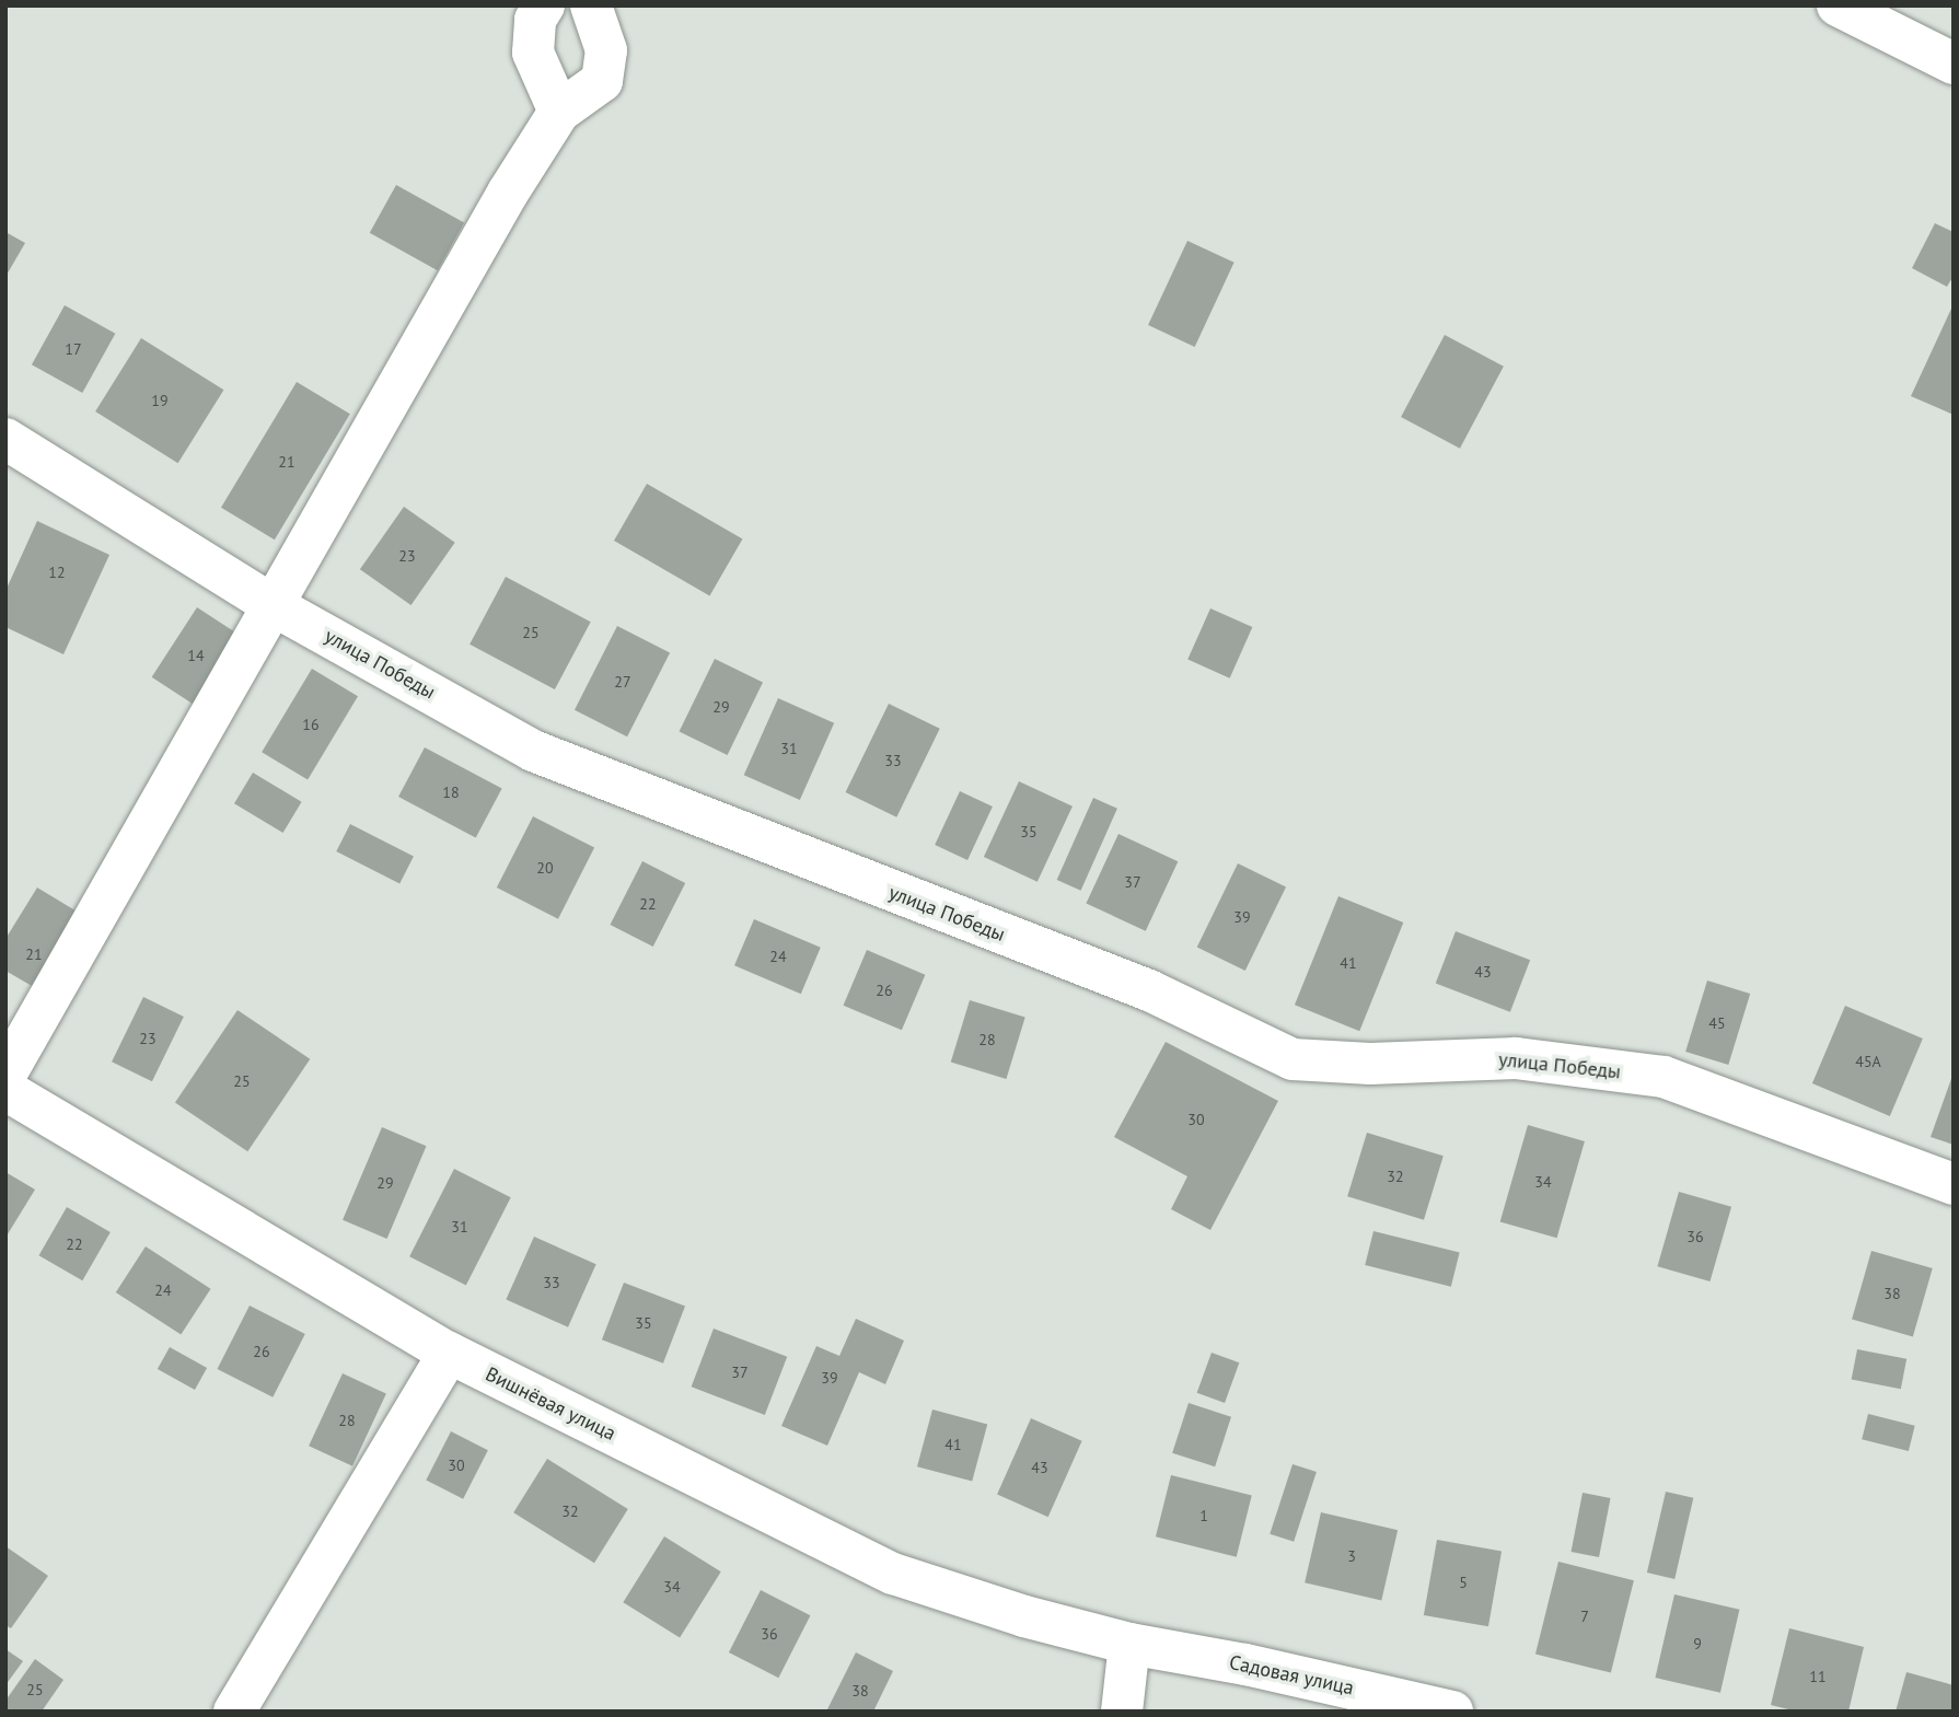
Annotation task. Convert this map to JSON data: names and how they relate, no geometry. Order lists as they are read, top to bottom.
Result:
{
  "streets": {
    "street": ["улица Победы", "Вишнёвая улица", "Садовая улица"]
  },
  "crossings": [
    ["Вишнёвая улица", "Садовая улица"]
  ],
  "house_numbers": [
    "17",
    "19",
    "21",
    "23",
    "12",
    "25",
    "14",
    "27",
    "29",
    "16",
    "31",
    "33",
    "18",
    "35",
    "20",
    "37",
    "22",
    "39",
    "21",
    "24",
    "41",
    "43",
    "26",
    "45",
    "23",
    "28",
    "45А",
    "25",
    "30",
    "32",
    "34",
    "29",
    "31",
    "36",
    "22",
    "33",
    "24",
    "38",
    "35",
    "26",
    "37",
    "39",
    "28",
    "41",
    "30",
    "43",
    "32",
    "1",
    "3",
    "5",
    "34",
    "7",
    "36",
    "9",
    "11",
    "25",
    "38"
  ]
}
